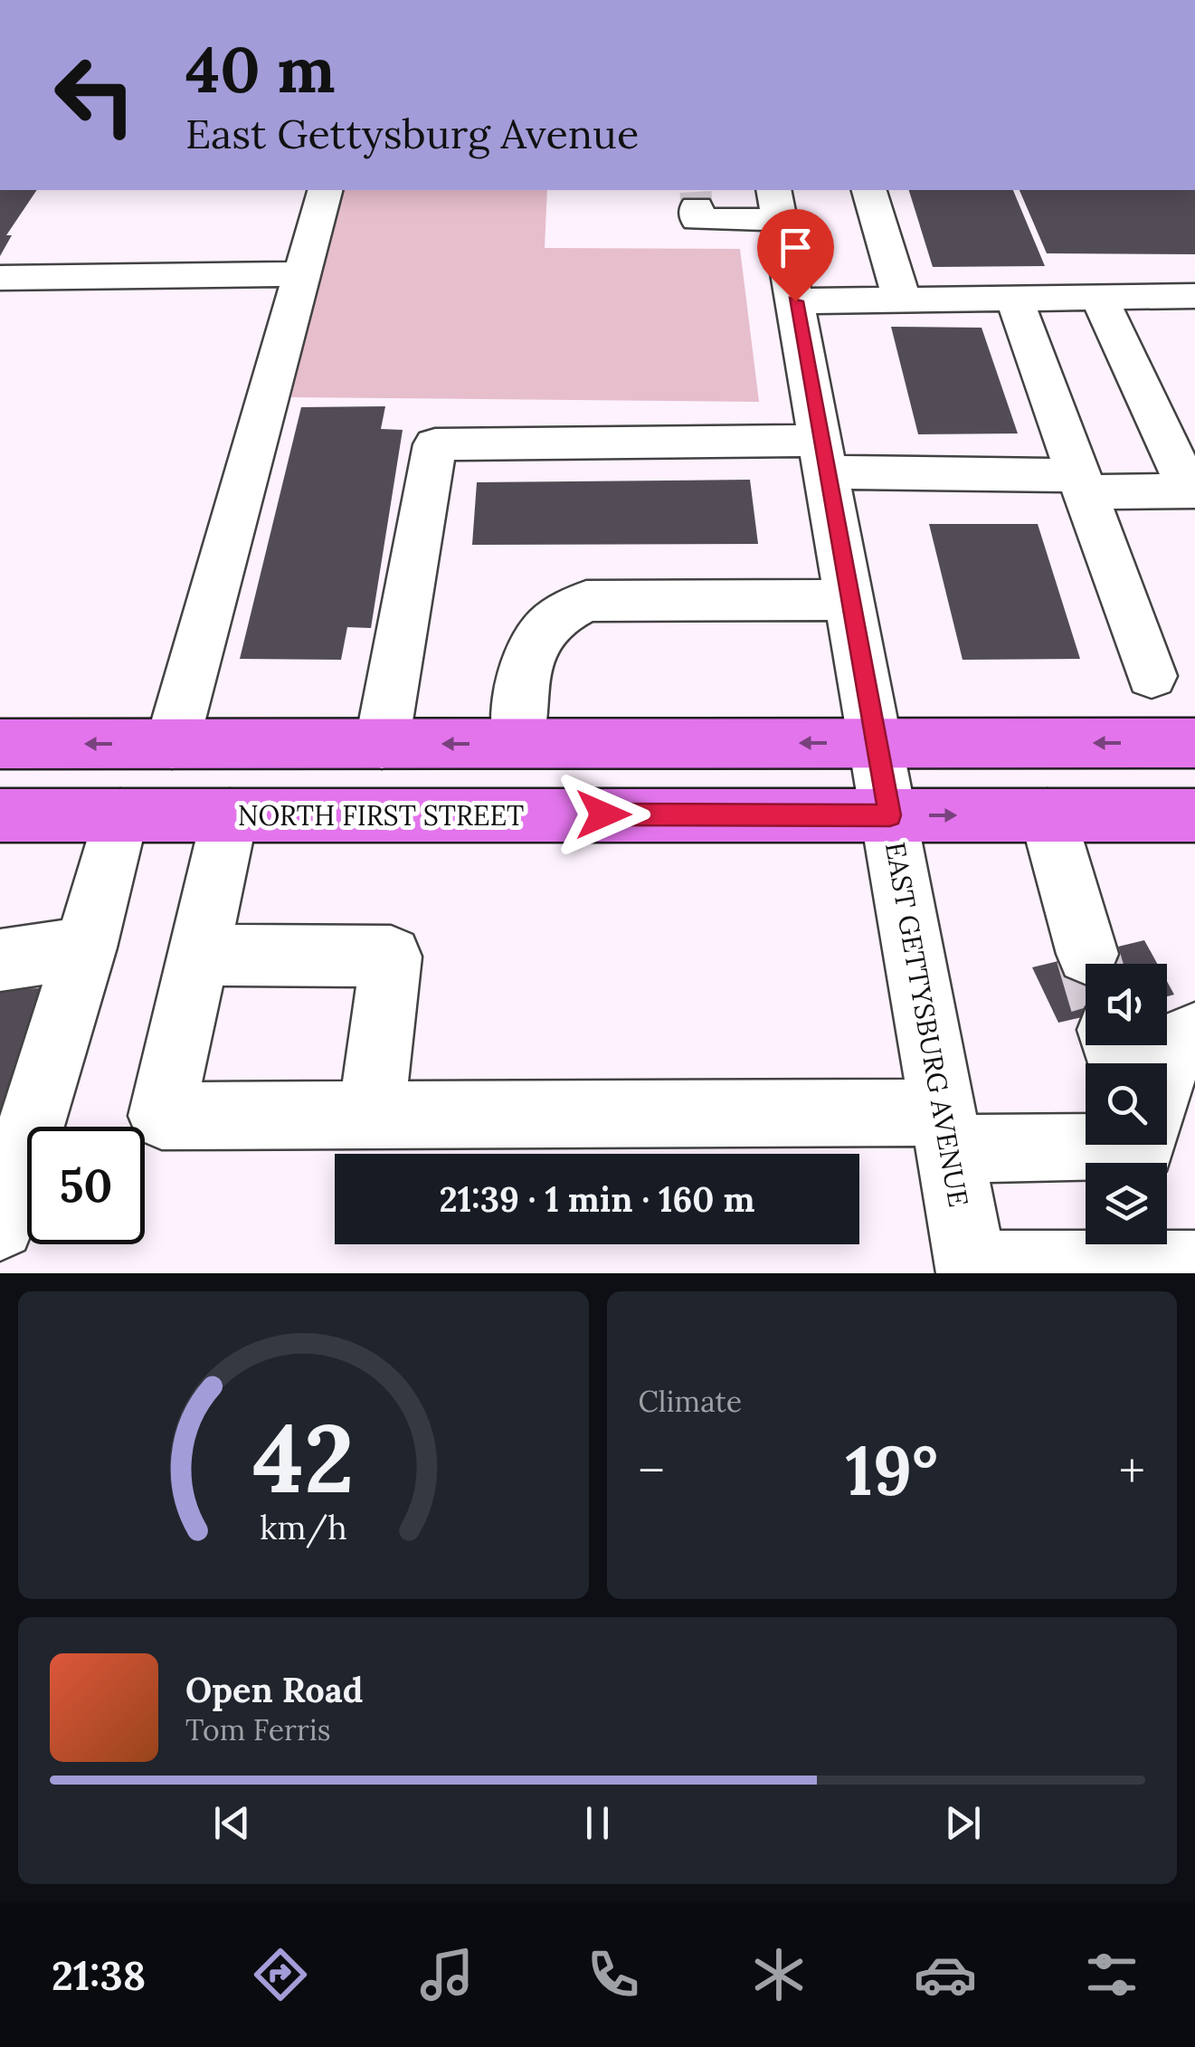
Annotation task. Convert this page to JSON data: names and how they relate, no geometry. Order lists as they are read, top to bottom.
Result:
{
  "streets": {
    "main road": ["NORTH FIRST STREET"],
    "street": ["EAST GETTYSBURG AVENUE"]
  },
  "crossings": [
    ["NORTH FIRST STREET", "EAST GETTYSBURG AVENUE"]
  ],
  "page": {
    "turn": ["40 m", "East Gettysburg Avenue"],
    "limit": "50",
    "trip": "21:39 · 1 min · 160 m",
    "tile": "Climate",
    "heat": ["−", "19°", "+"],
    "song": ["Open Road", "Tom Ferris"],
    "tabs": "21:38",
    "gauge": ["42", "km/h"]
  }
}
